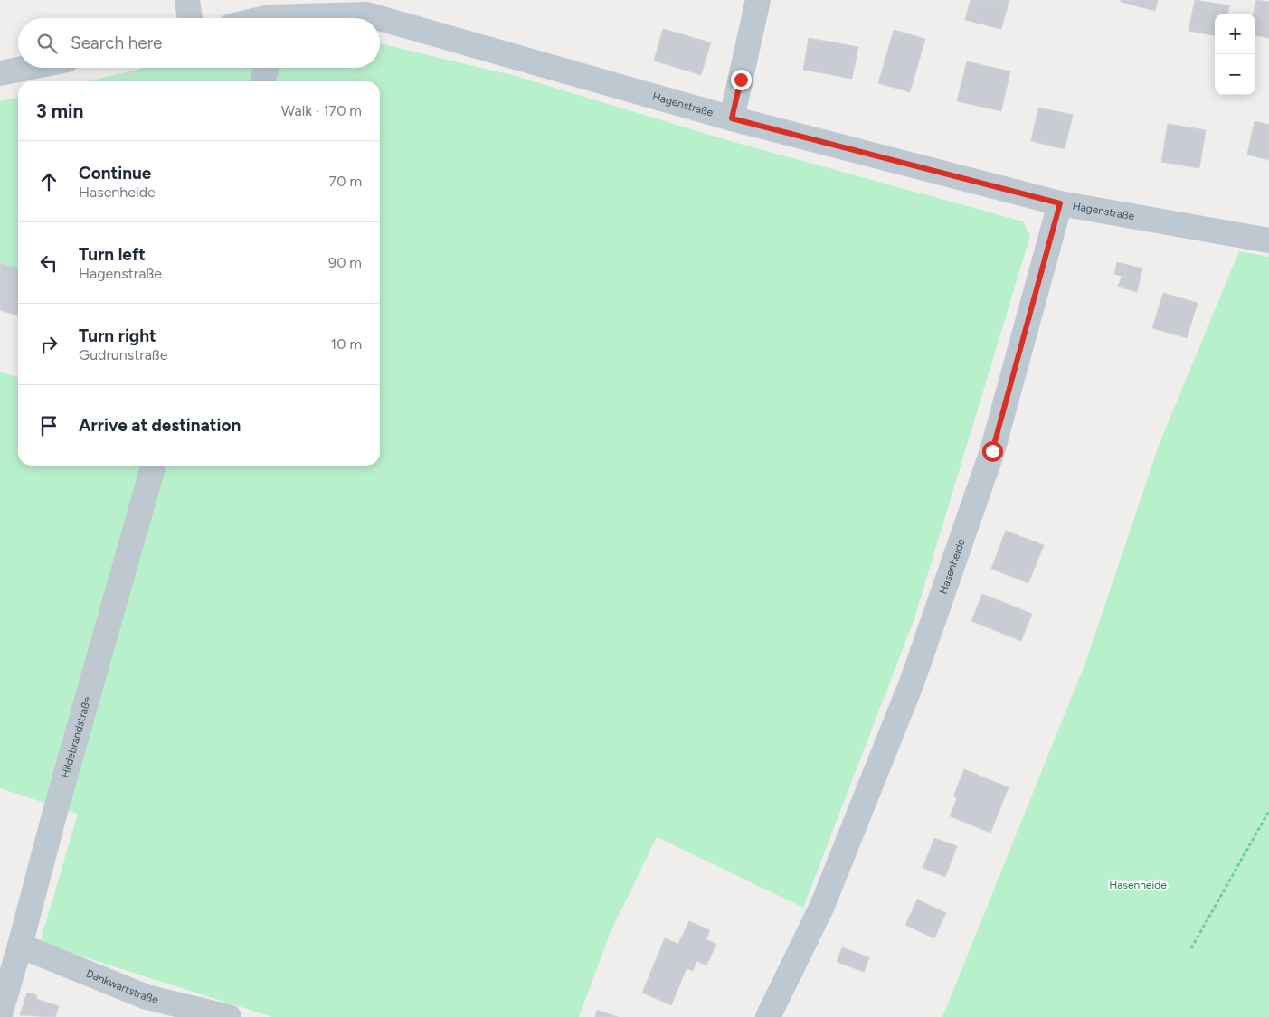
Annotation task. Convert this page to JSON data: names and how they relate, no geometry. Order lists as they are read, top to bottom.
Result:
{
  "streets": {
    "street": [
      "Hagenstraße",
      "Hasenheide",
      "Hildebrandstraße",
      "Dankwartstraße"
    ]
  },
  "crossings": [
    ["Hagenstraße", "Hasenheide"],
    ["Hildebrandstraße", "Dankwartstraße"]
  ],
  "parks": ["Hasenheide"],
  "page": {
    "map_buttons": ["+", "−"],
    "search": "Search here",
    "heading": ["3 min", "Walk · 170 m"],
    "list": [
      ["Continue", "Hasenheide", "70 m"],
      ["Turn left", "Hagenstraße", "90 m"],
      ["Turn right", "Gudrunstraße", "10 m"],
      "Arrive at destination"
    ]
  }
}
